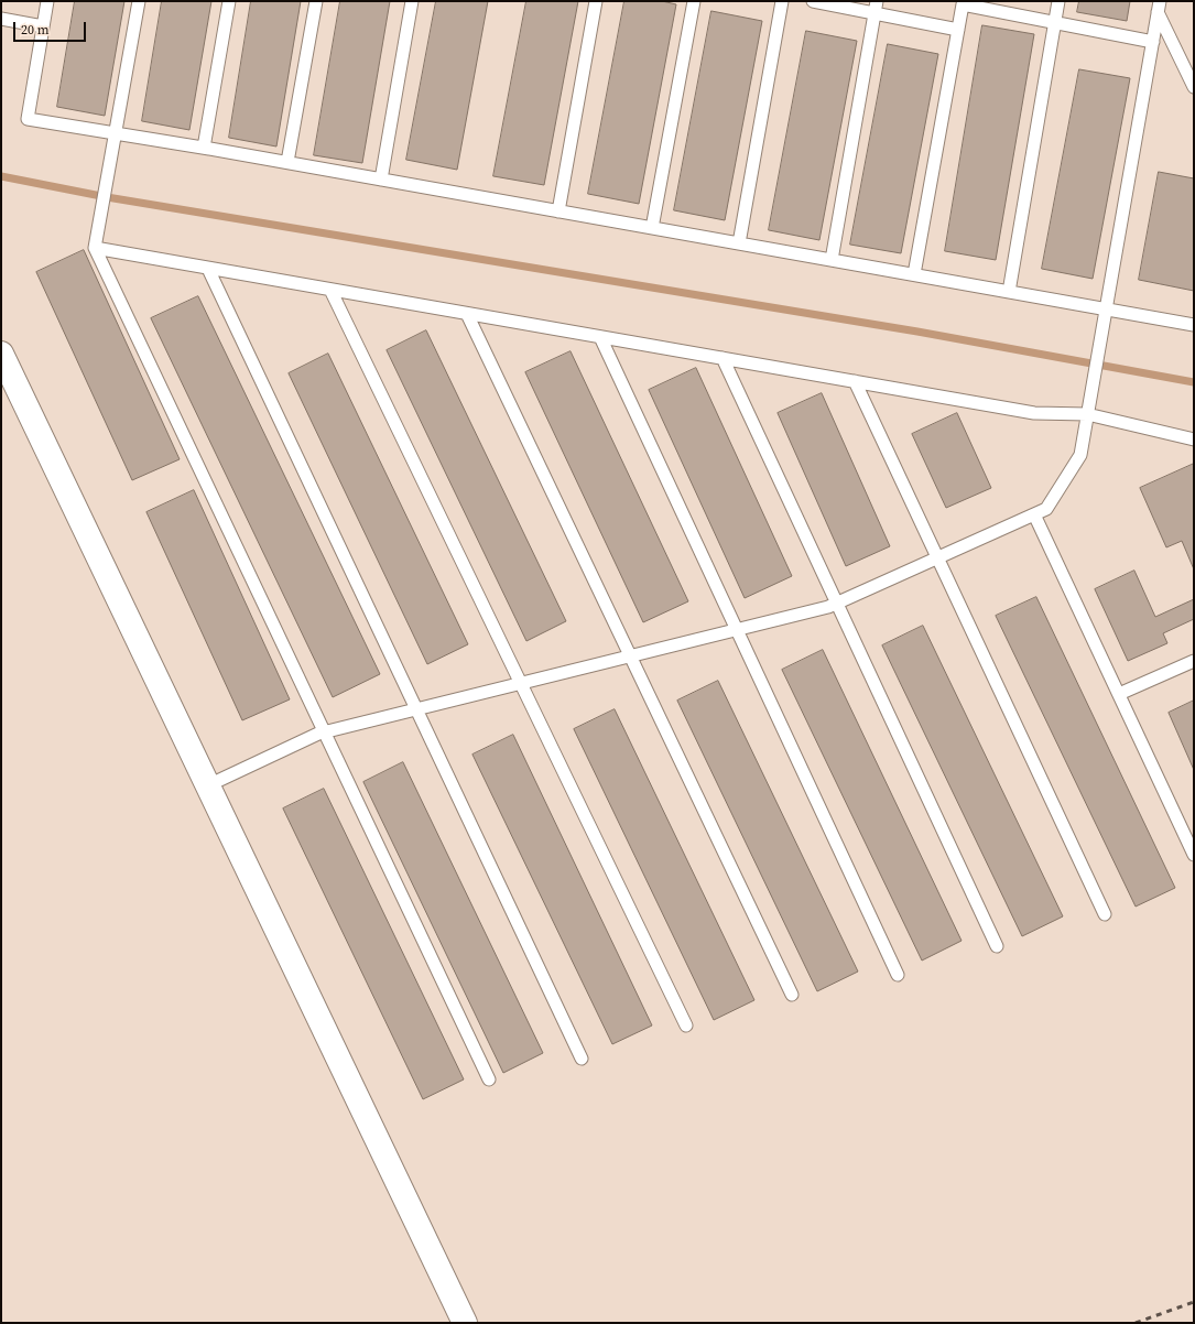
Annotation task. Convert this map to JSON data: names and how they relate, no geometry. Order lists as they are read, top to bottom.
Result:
{
  "scale_bar": "20 m"
}
